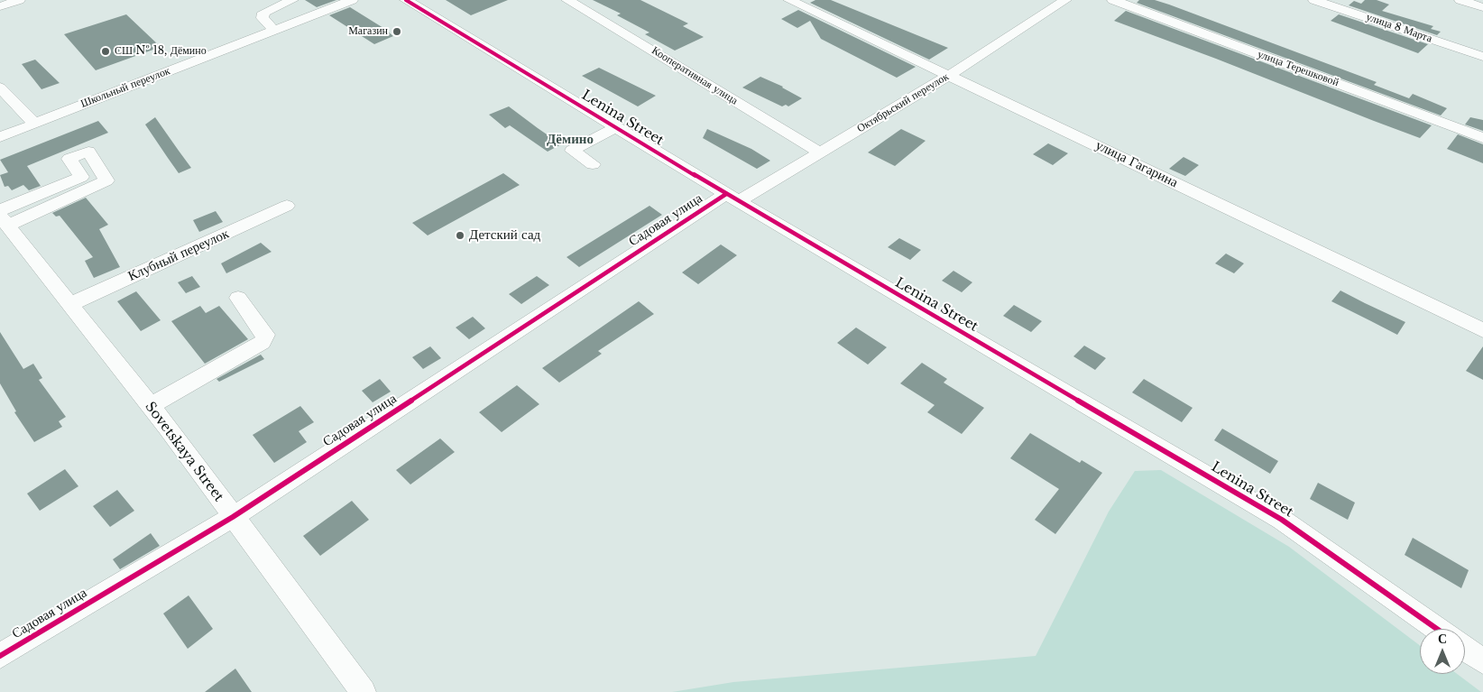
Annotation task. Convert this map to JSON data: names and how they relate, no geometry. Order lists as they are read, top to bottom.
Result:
{
  "streets": {
    "street": [
      "улица 8 Марта",
      "улица Терешковой",
      "Кооперативная улица",
      "Школьный переулок",
      "Октябрьский переулок",
      "Lenina Street",
      "улица Гагарина",
      "Садовая улица",
      "Клубный переулок",
      "Sovetskaya Street"
    ]
  },
  "crossings": [
    ["Кооперативная улица", "Октябрьский переулок"],
    ["Октябрьский переулок", "Lenina Street"],
    ["Октябрьский переулок", "улица Гагарина"],
    ["Октябрьский переулок", "Садовая улица"],
    ["Lenina Street", "Садовая улица"],
    ["Садовая улица", "Sovetskaya Street"],
    ["Клубный переулок", "Sovetskaya Street"]
  ],
  "districts": ["Дёмино"],
  "places": ["Магазин", "СШ № 18, Дёмино", "Детский сад"],
  "north": "top"
}
